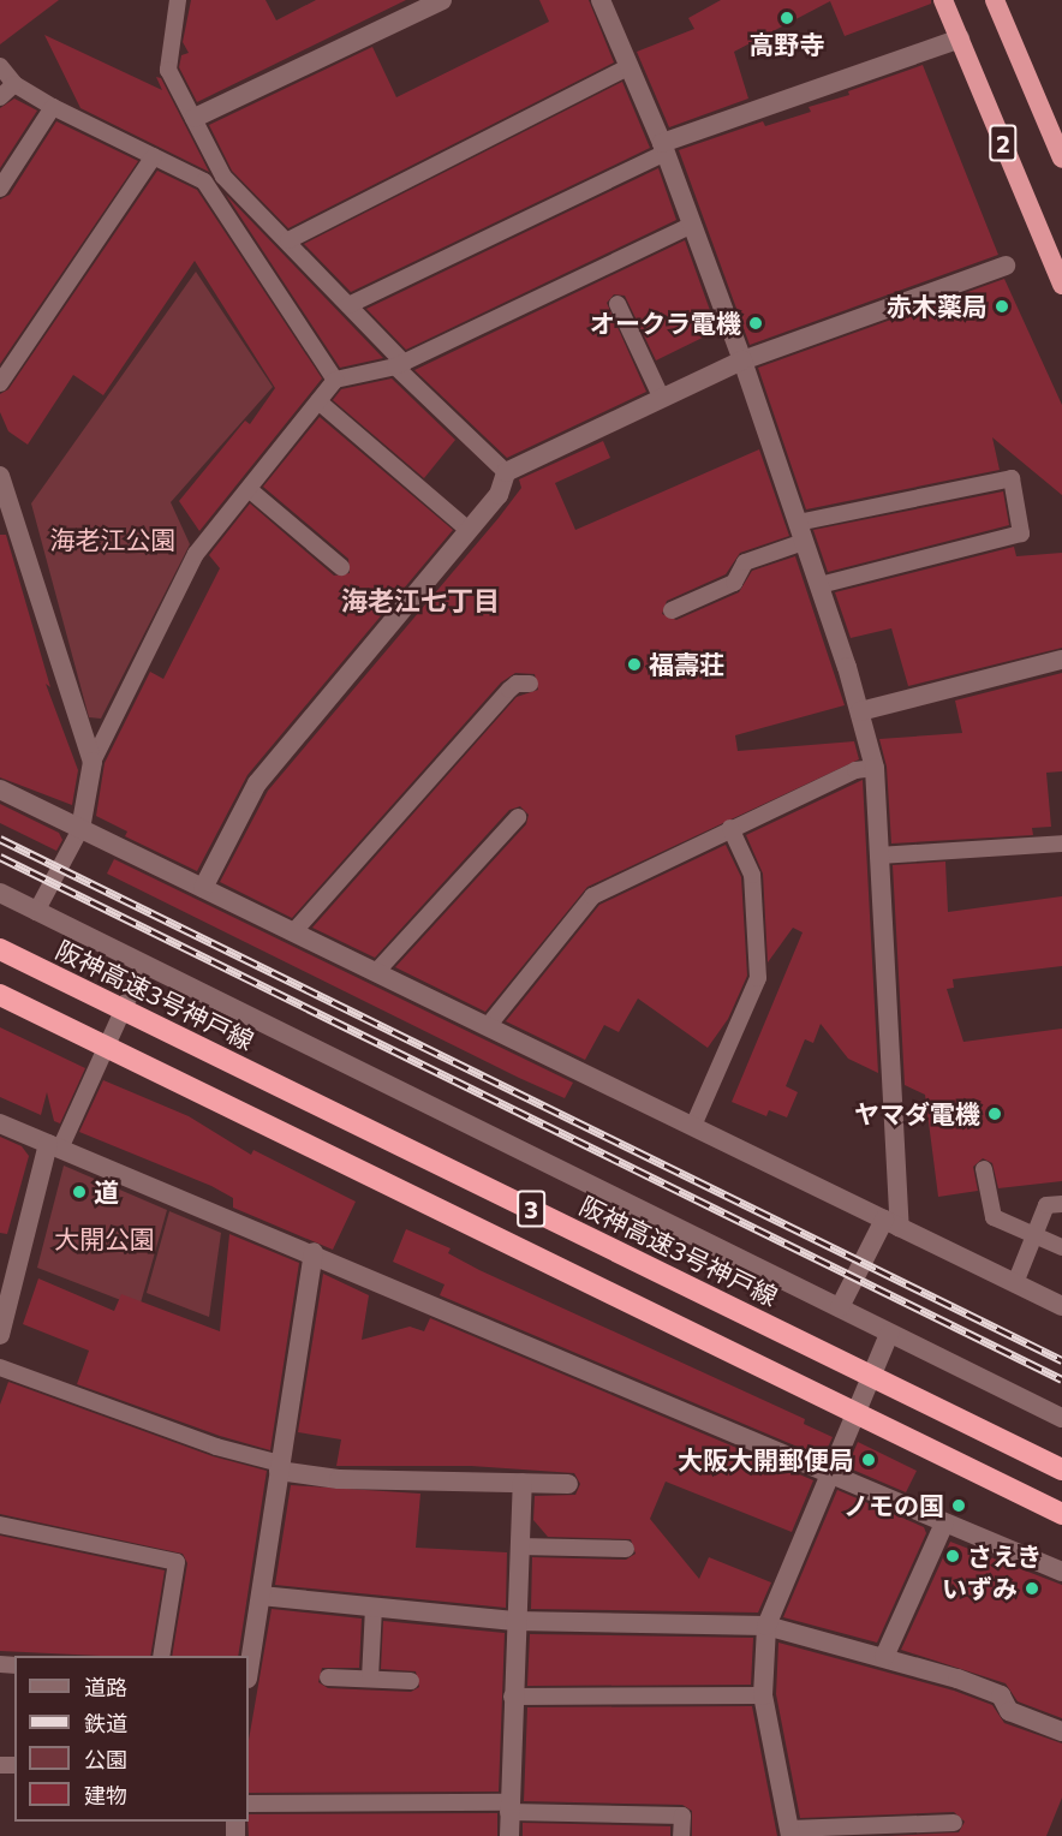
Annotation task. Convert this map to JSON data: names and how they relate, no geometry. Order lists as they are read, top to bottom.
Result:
{
  "streets": {
    "highway": ["2", "阪神高速3号神戸線", "3"]
  },
  "districts": ["海老江七丁目"],
  "parks": ["海老江公園", "大開公園"],
  "places": [
    "高野寺",
    "赤木薬局",
    "オークラ電機",
    "福壽荘",
    "ヤマダ電機",
    "道",
    "大阪大開郵便局",
    "ノモの国",
    "さえき",
    "いずみ"
  ],
  "legend": [
    "道路",
    "鉄道",
    "公園",
    "建物"
  ]
}
